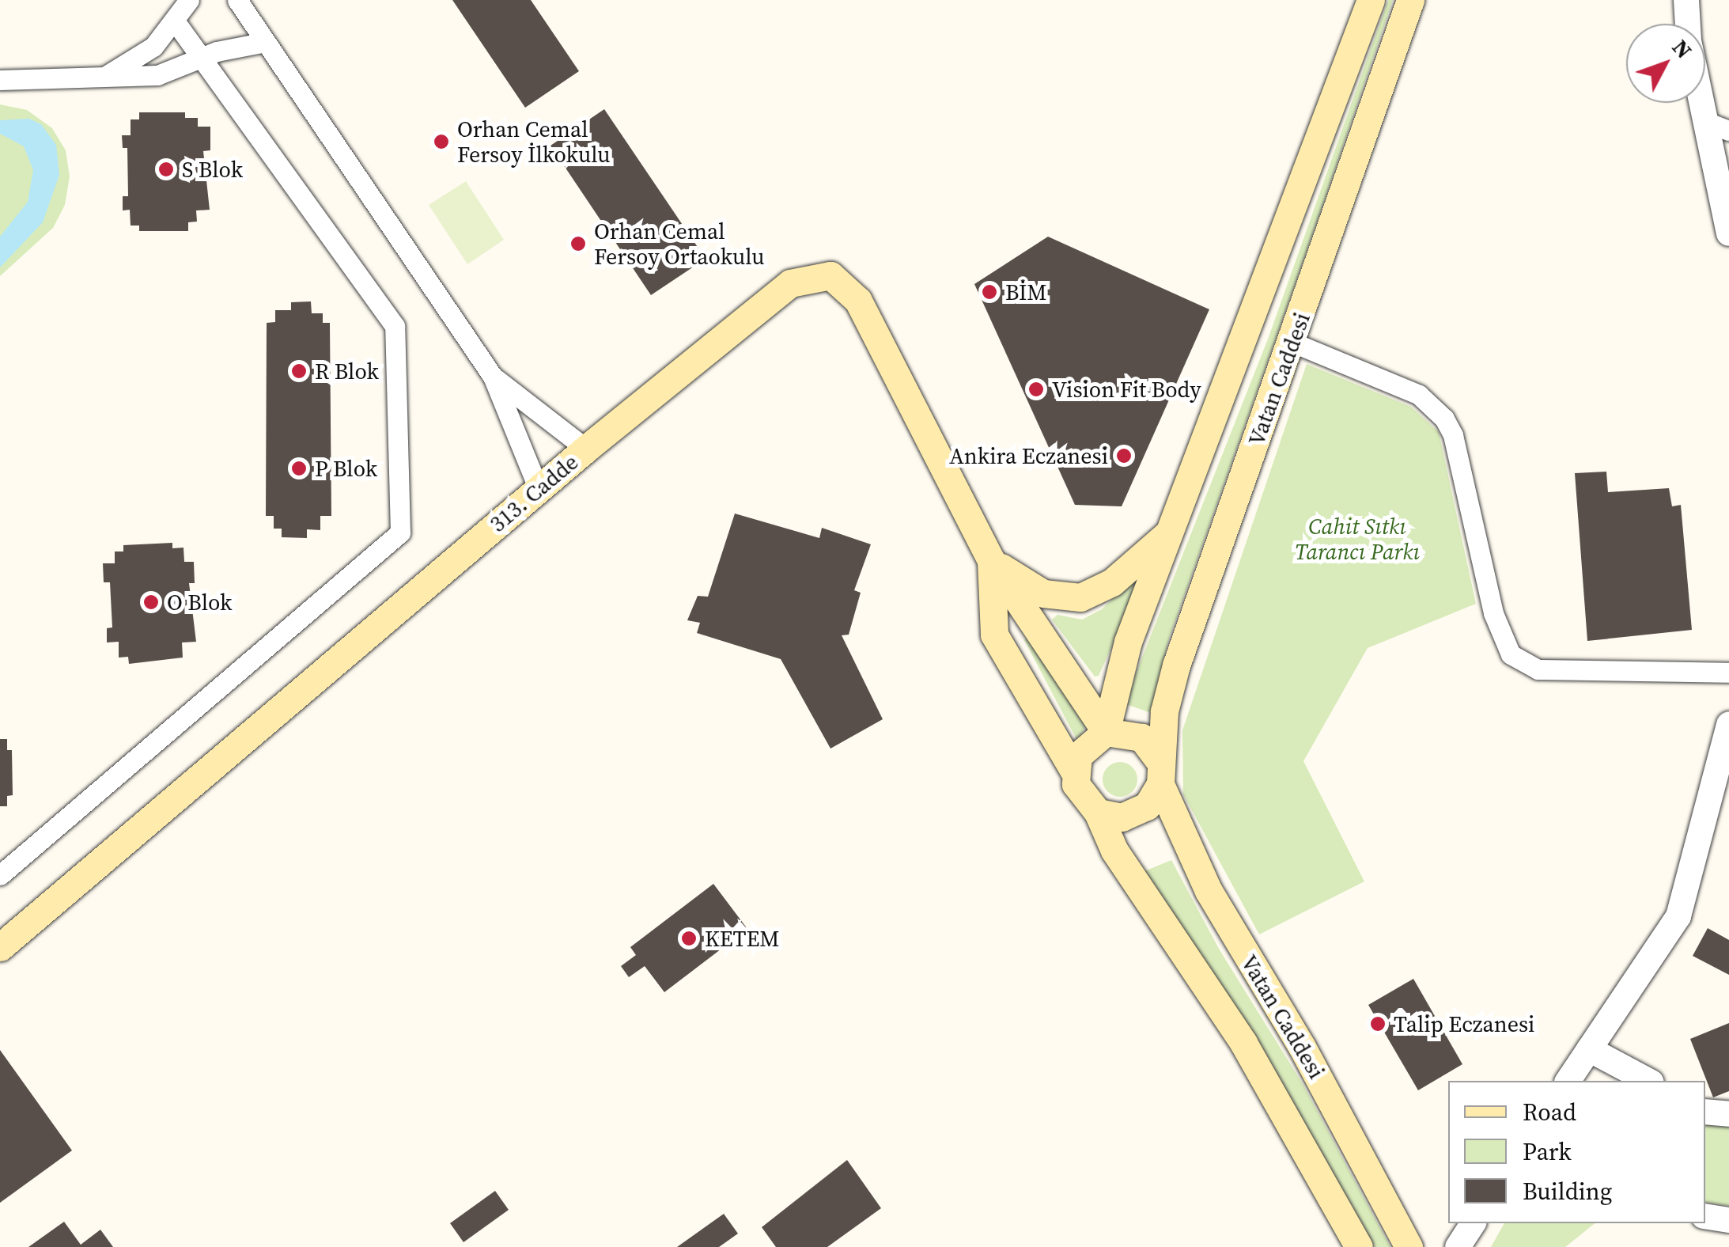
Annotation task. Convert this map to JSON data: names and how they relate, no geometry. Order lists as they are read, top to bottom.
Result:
{
  "streets": {
    "main road": ["Vatan Caddesi", "313. Cadde"]
  },
  "crossings": [
    ["Vatan Caddesi", "313. Cadde"]
  ],
  "parks": ["Cahit Sıtkı Tarancı Parkı"],
  "places": [
    "Orhan Cemal Fersoy İlkokulu",
    "S Blok",
    "Orhan Cemal Fersoy Ortaokulu",
    "BİM",
    "R Blok",
    "Vision Fit Body",
    "Ankira Eczanesi",
    "P Blok",
    "O Blok",
    "KETEM",
    "Talip Eczanesi"
  ],
  "legend": ["Road", "Park", "Building"],
  "north": "top right"
}
